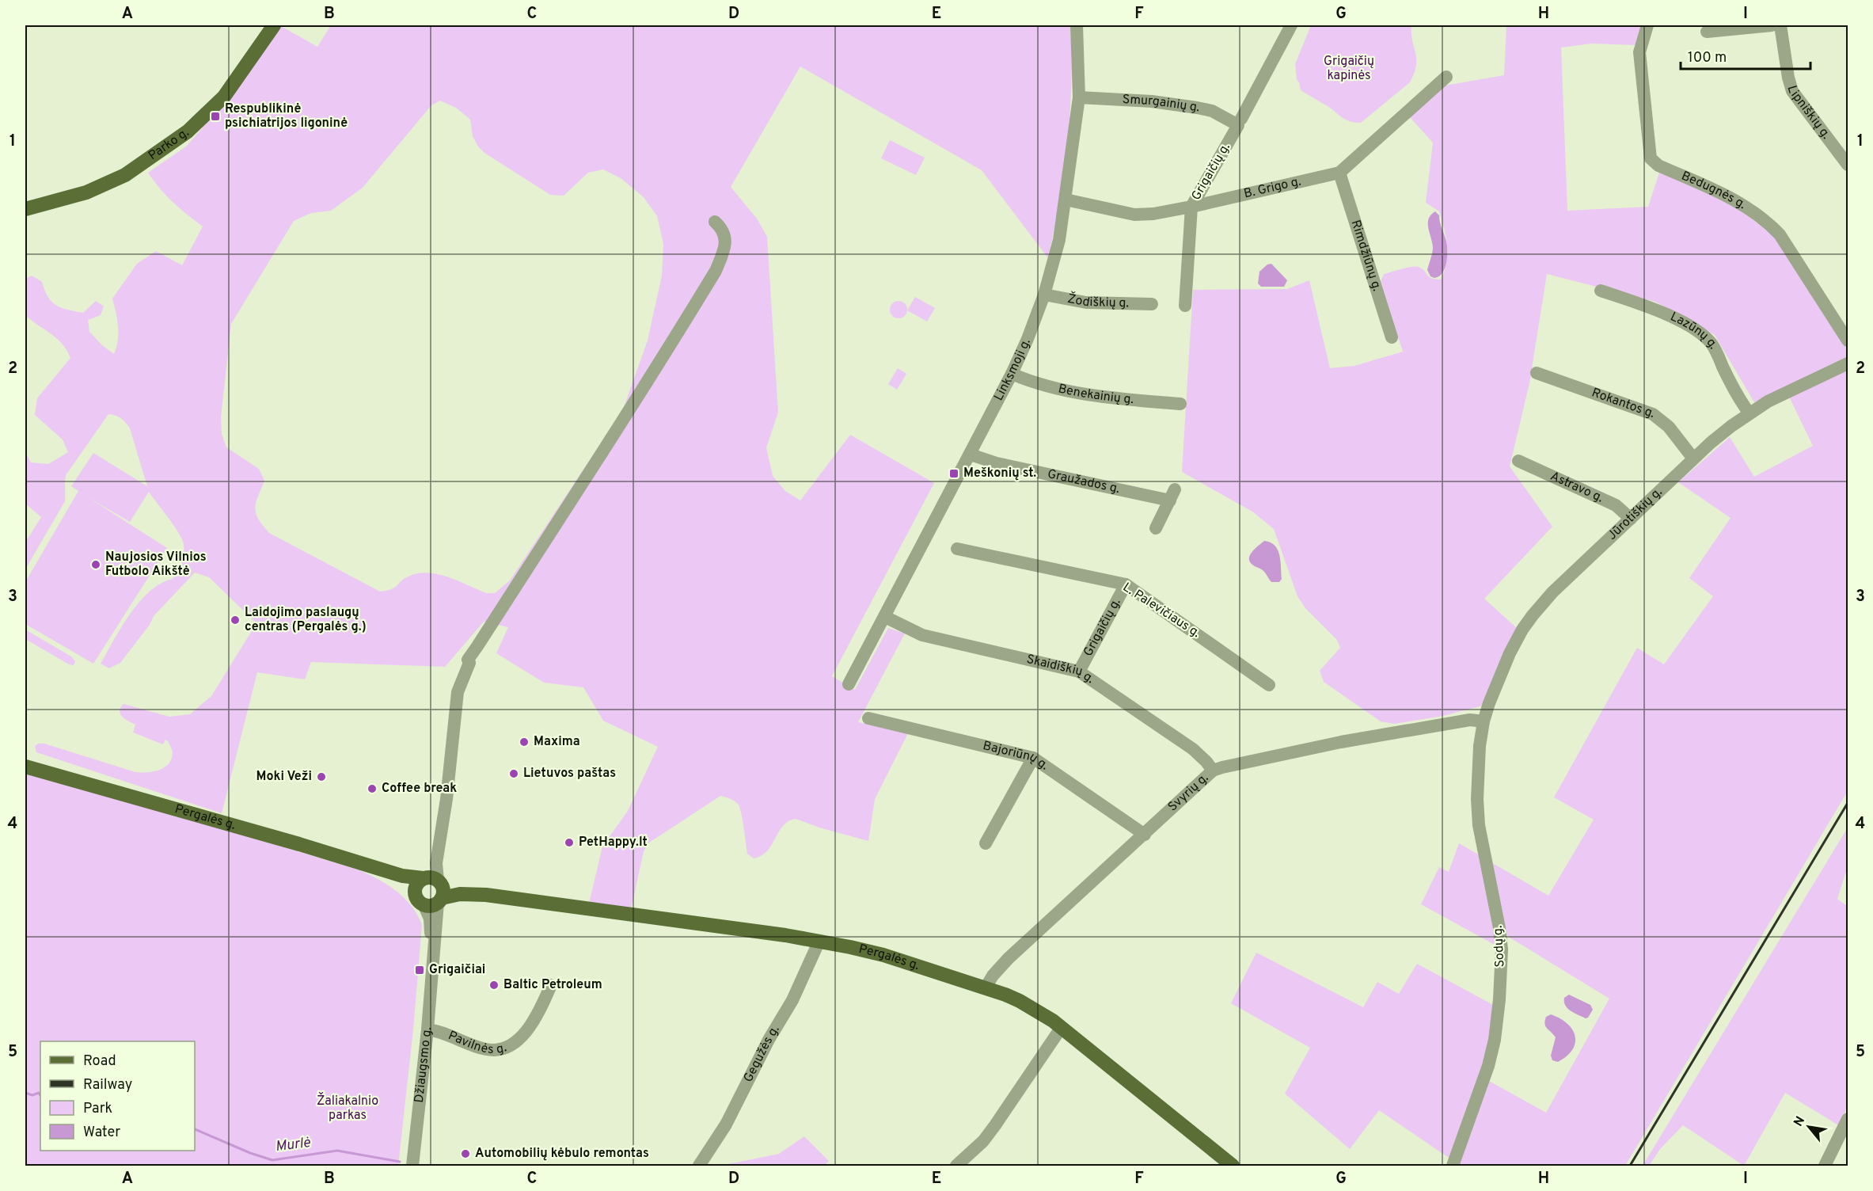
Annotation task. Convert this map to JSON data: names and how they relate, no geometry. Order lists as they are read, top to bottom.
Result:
{
  "streets": {
    "main road": ["Parko g.", "Pergalės g."],
    "street": [
      "Smurgainių g.",
      "Lipniškių g.",
      "Grigaičių g.",
      "B. Grigo g.",
      "Bedugnės g.",
      "Rimdžiūnų g.",
      "Žodiškių g.",
      "Lazūnų g.",
      "Linksmoji g.",
      "Benekainių g.",
      "Rokantos g.",
      "Graužados g.",
      "Astravo g.",
      "Jūrotiškių g.",
      "L. Palevičiaus g.",
      "Skaidiškių g.",
      "Bajoriūnų g.",
      "Svyrių g.",
      "Sodų g.",
      "Pavilnės g.",
      "Gegužės g.",
      "Džiaugsmo g."
    ]
  },
  "crossings": [
    ["Smurgainių g.", "Grigaičių g."],
    ["Smurgainių g.", "Linksmoji g."],
    ["Grigaičių g.", "B. Grigo g."],
    ["Grigaičių g.", "L. Palevičiaus g."],
    ["Grigaičių g.", "Skaidiškių g."],
    ["B. Grigo g.", "Rimdžiūnų g."],
    ["B. Grigo g.", "Linksmoji g."],
    ["Žodiškių g.", "Linksmoji g."],
    ["Lazūnų g.", "Jūrotiškių g."],
    ["Linksmoji g.", "Benekainių g."],
    ["Linksmoji g.", "Graužados g."],
    ["Linksmoji g.", "Skaidiškių g."],
    ["Rokantos g.", "Jūrotiškių g."],
    ["Astravo g.", "Jūrotiškių g."],
    ["Jūrotiškių g.", "Svyrių g."],
    ["Jūrotiškių g.", "Sodų g."],
    ["Skaidiškių g.", "Svyrių g."],
    ["Bajoriūnų g.", "Svyrių g."],
    ["Svyrių g.", "Pergalės g."],
    ["Svyrių g.", "Sodų g."],
    ["Pergalės g.", "Gegužės g."],
    ["Pergalės g.", "Džiaugsmo g."],
    ["Pavilnės g.", "Džiaugsmo g."]
  ],
  "water": ["Murlė"],
  "parks": ["Grigaičių kapinės", "Žaliakalnio parkas"],
  "places": {
    "transit": ["Respublikinė psichiatrijos ligoninė", "Meškonių st.", "Grigaičiai"],
    "other": [
      "Naujosios Vilnios Futbolo Aikštė",
      "Laidojimo paslaugų centras (Pergalės g.)",
      "Maxima",
      "Lietuvos paštas",
      "Moki Veži",
      "Coffee break",
      "PetHappy.lt",
      "Baltic Petroleum",
      "Automobilių kėbulo remontas"
    ]
  },
  "legend": [
    "Road",
    "Railway",
    "Park",
    "Water"
  ],
  "scale_bar": "100 m",
  "north": "top left",
  "grid": {
    "columns": [
      "A",
      "B",
      "C",
      "D",
      "E",
      "F",
      "G",
      "H",
      "I"
    ],
    "rows": [
      "1",
      "2",
      "3",
      "4",
      "5"
    ]
  }
}
